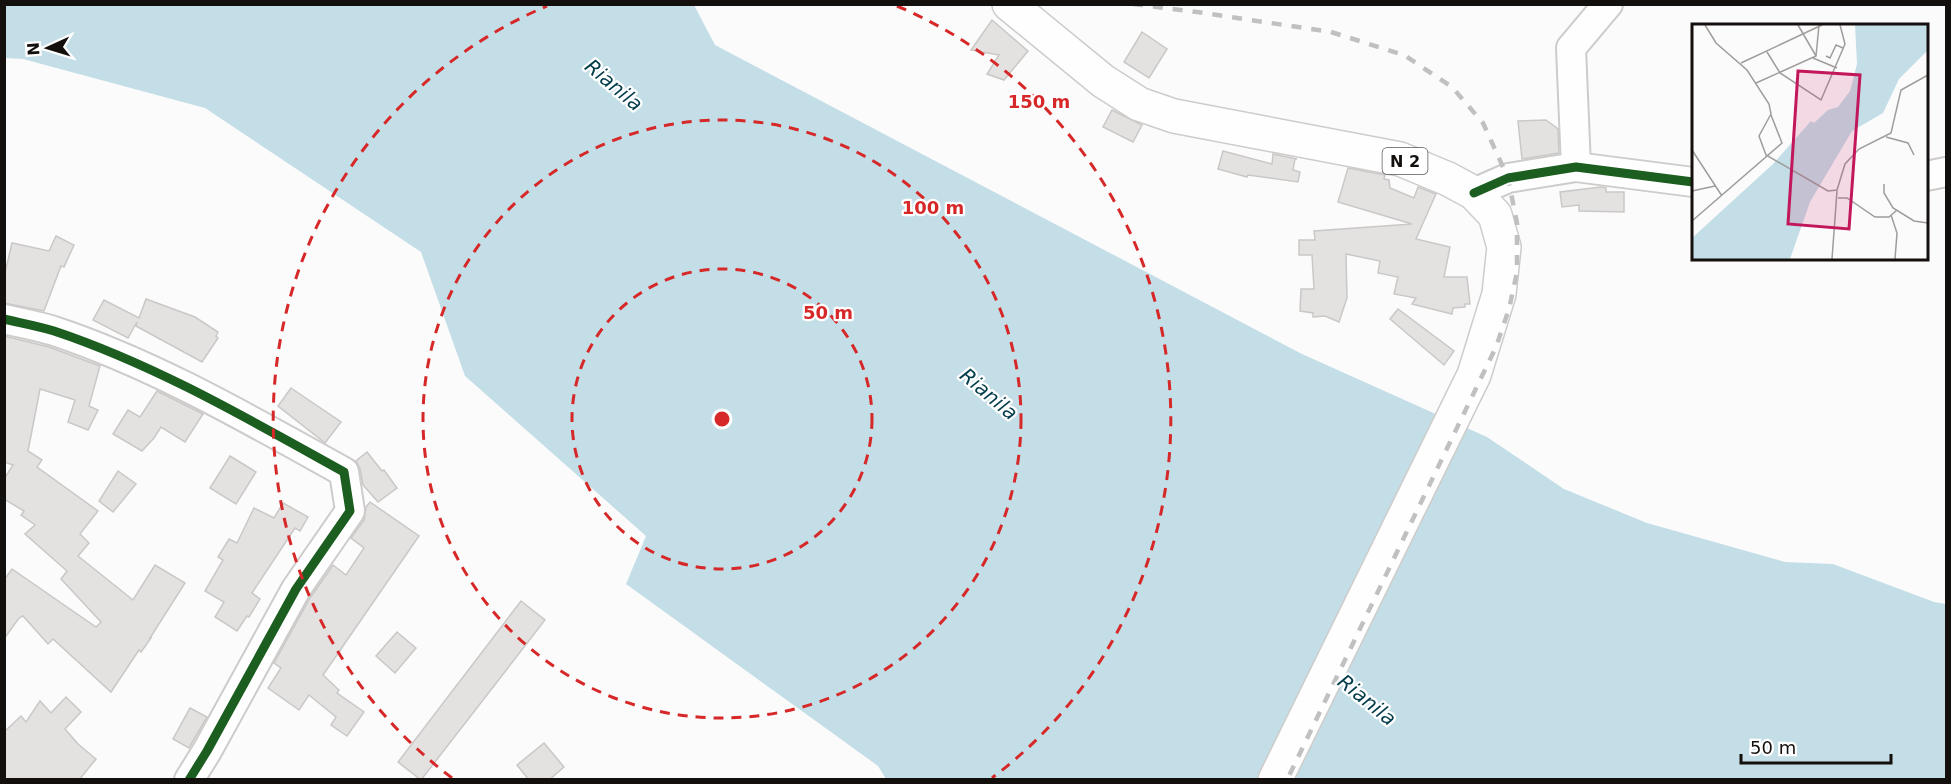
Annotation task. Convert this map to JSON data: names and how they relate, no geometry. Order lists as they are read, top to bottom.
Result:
{
  "streets": {
    "main road": ["N 2"]
  },
  "water": ["Rianila"],
  "scale_bar": "50 m",
  "north": "left",
  "rings": ["150 m", "100 m", "50 m"]
}
